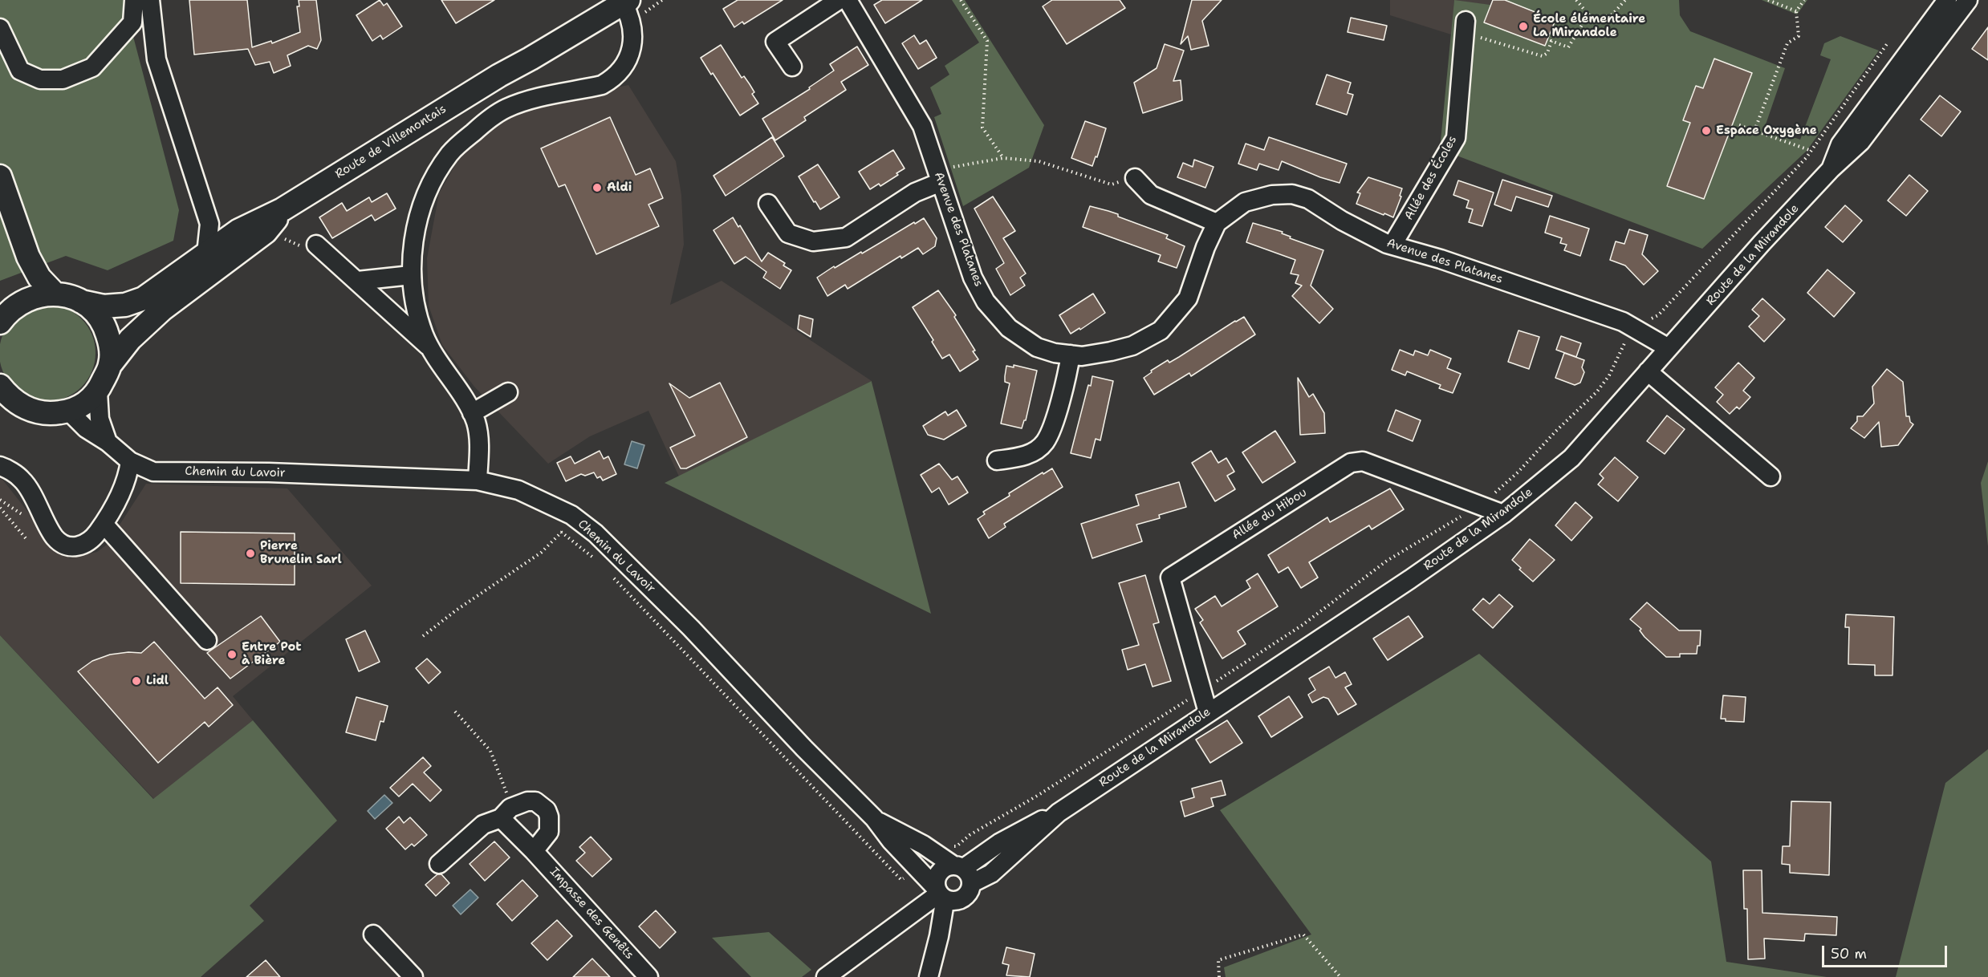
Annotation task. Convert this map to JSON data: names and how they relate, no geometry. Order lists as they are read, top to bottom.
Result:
{
  "streets": {
    "main road": ["Route de Villemontais"],
    "street": [
      "Allée des Écoles",
      "Avenue des Platanes",
      "Route de la Mirandole",
      "Chemin du Lavoir",
      "Allée du Hibou",
      "Impasse des Genêts"
    ]
  },
  "crossings": [
    ["Allée des Écoles", "Avenue des Platanes"],
    ["Avenue des Platanes", "Route de la Mirandole"],
    ["Route de la Mirandole", "Chemin du Lavoir"],
    ["Route de la Mirandole", "Allée du Hibou"]
  ],
  "places": [
    "École élémentaire La Mirandole",
    "Espace Oxygène",
    "Aldi",
    "Pierre Brunelin Sarl",
    "Entre Pot à Bière",
    "Lidl"
  ],
  "scale_bar": "50 m"
}
